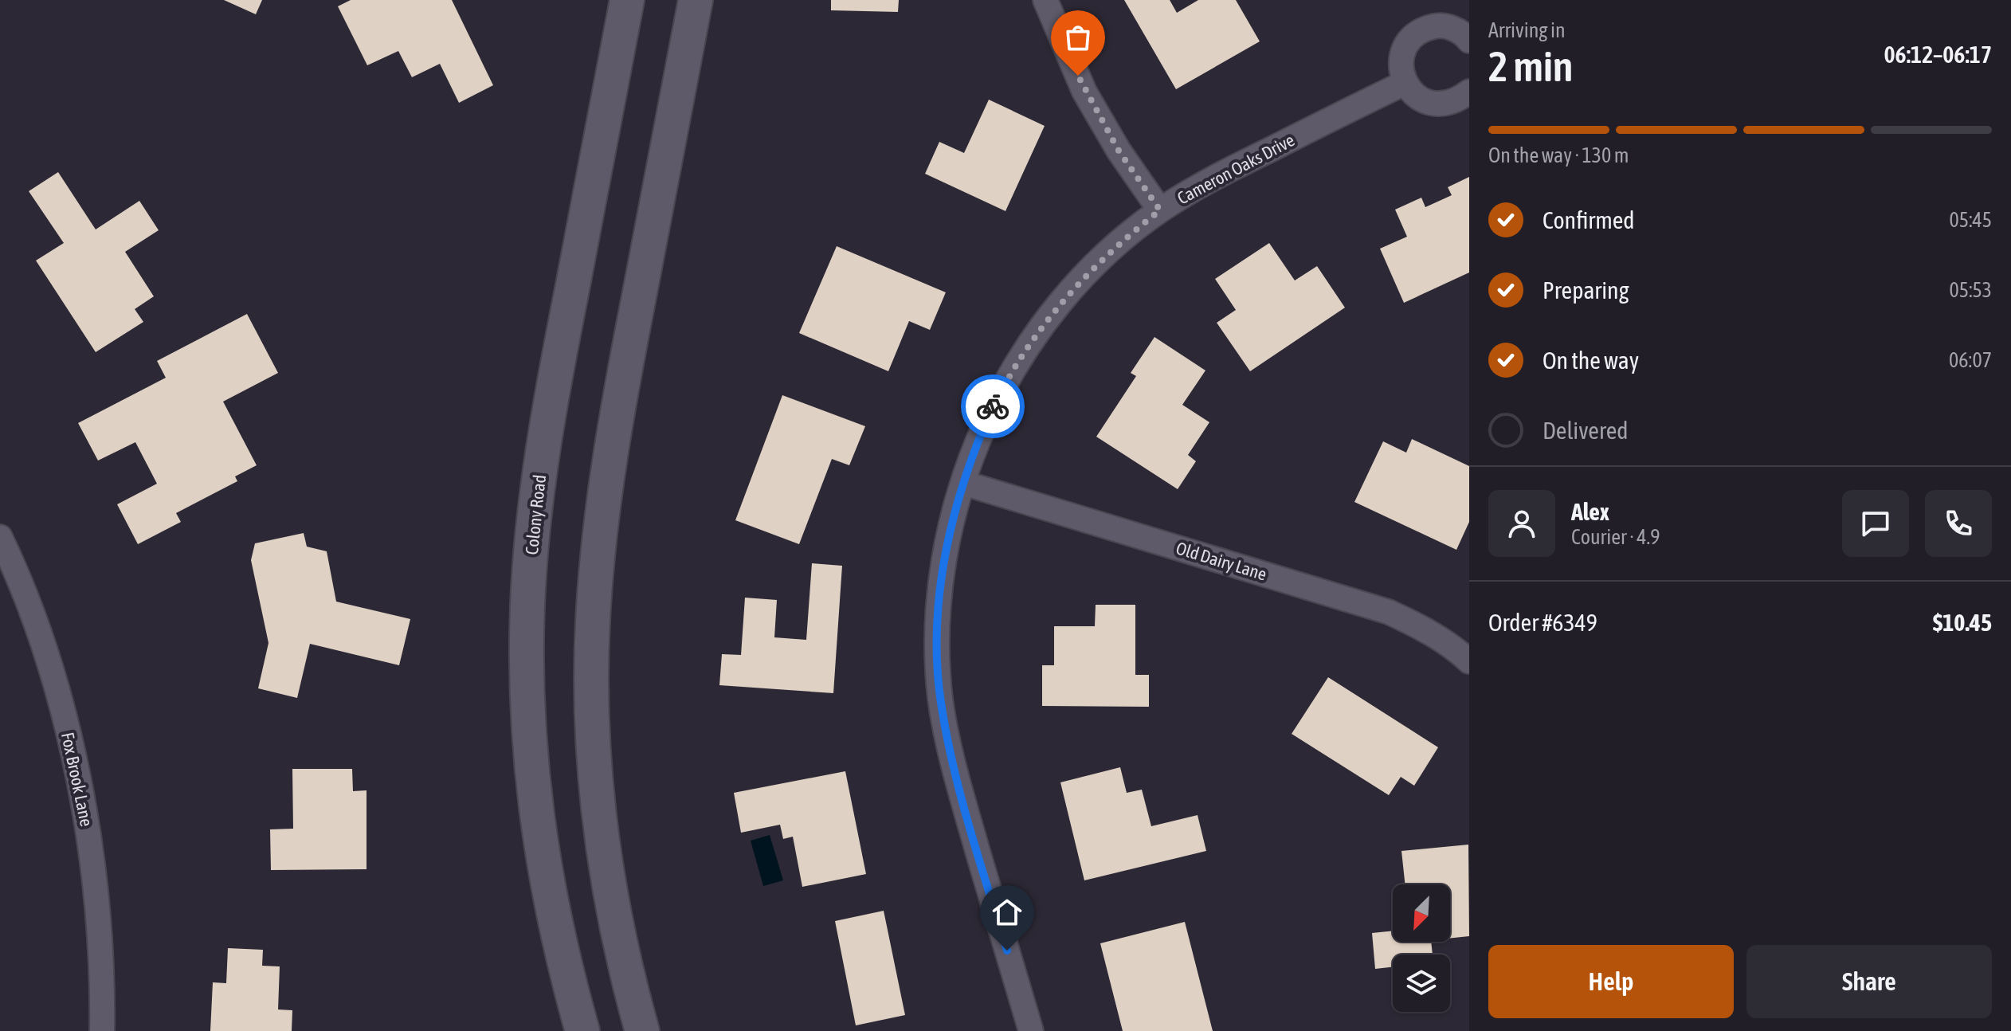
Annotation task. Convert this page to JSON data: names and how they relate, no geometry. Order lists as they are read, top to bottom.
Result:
{
  "streets": {
    "main road": ["Colony Road"],
    "street": ["Cameron Oaks Drive", "Old Dairy Lane", "Fox Brook Lane"]
  },
  "crossings": [
    ["Cameron Oaks Drive", "Old Dairy Lane"]
  ],
  "north": "bottom left",
  "page": {
    "heading": ["2 min", "Arriving in", "06:12–06:17"],
    "panel": [
      "Alex",
      "Courier · 4.9",
      "Order #6349",
      "$10.45"
    ],
    "bar": "On the way · 130 m",
    "list": [
      ["Confirmed", "05:45"],
      ["Preparing", "05:53"],
      ["On the way", "06:07"],
      "Delivered"
    ],
    "buttons": ["Help", "Share"]
  }
}
